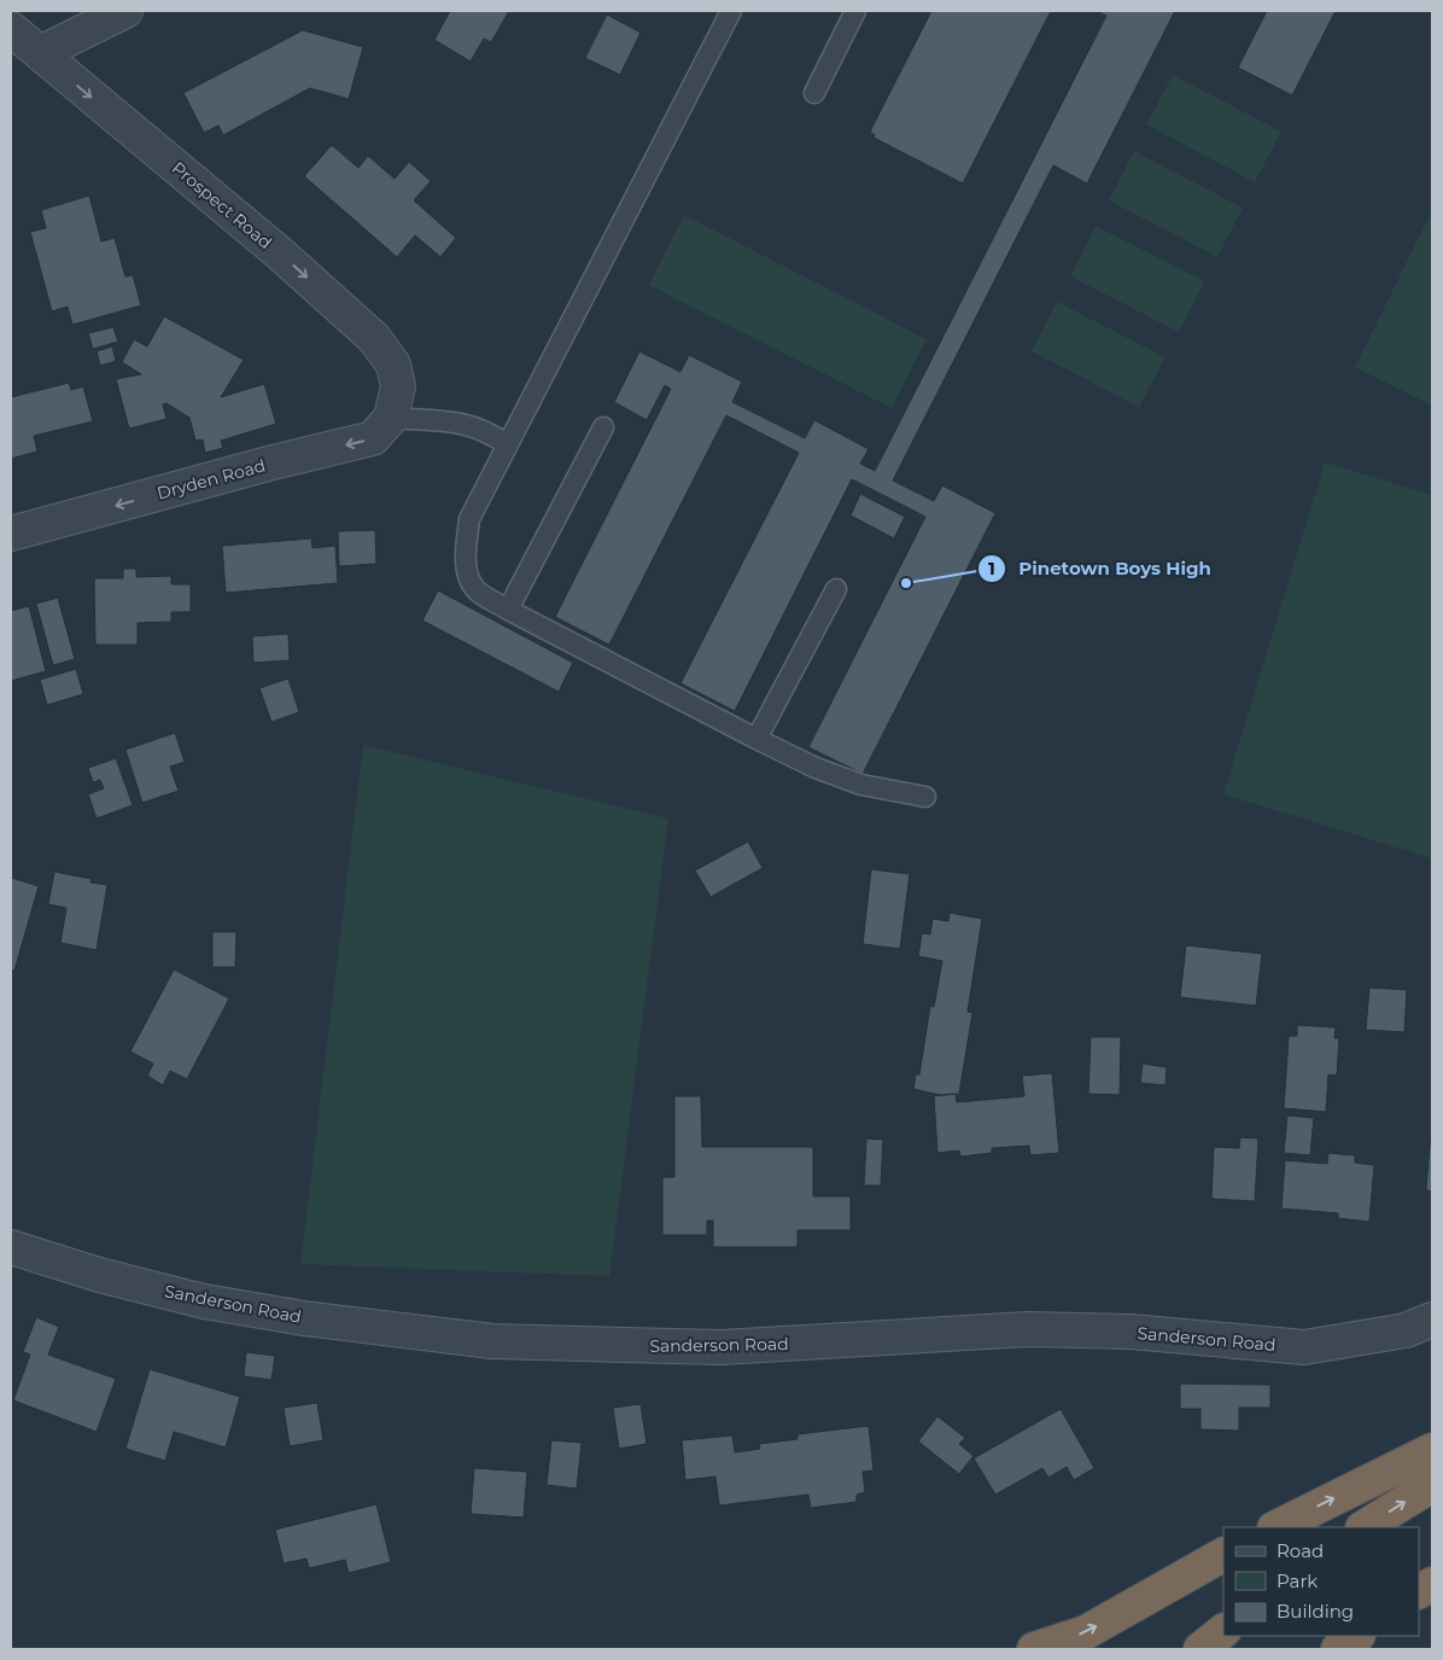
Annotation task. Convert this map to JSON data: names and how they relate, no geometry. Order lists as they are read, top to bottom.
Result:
{
  "streets": {
    "street": ["Prospect Road", "Dryden Road", "Sanderson Road"]
  },
  "crossings": [
    ["Prospect Road", "Dryden Road"]
  ],
  "one_way": ["Prospect Road", "Dryden Road"],
  "places": ["Pinetown Boys High"],
  "legend": ["Road", "Park", "Building"]
}
